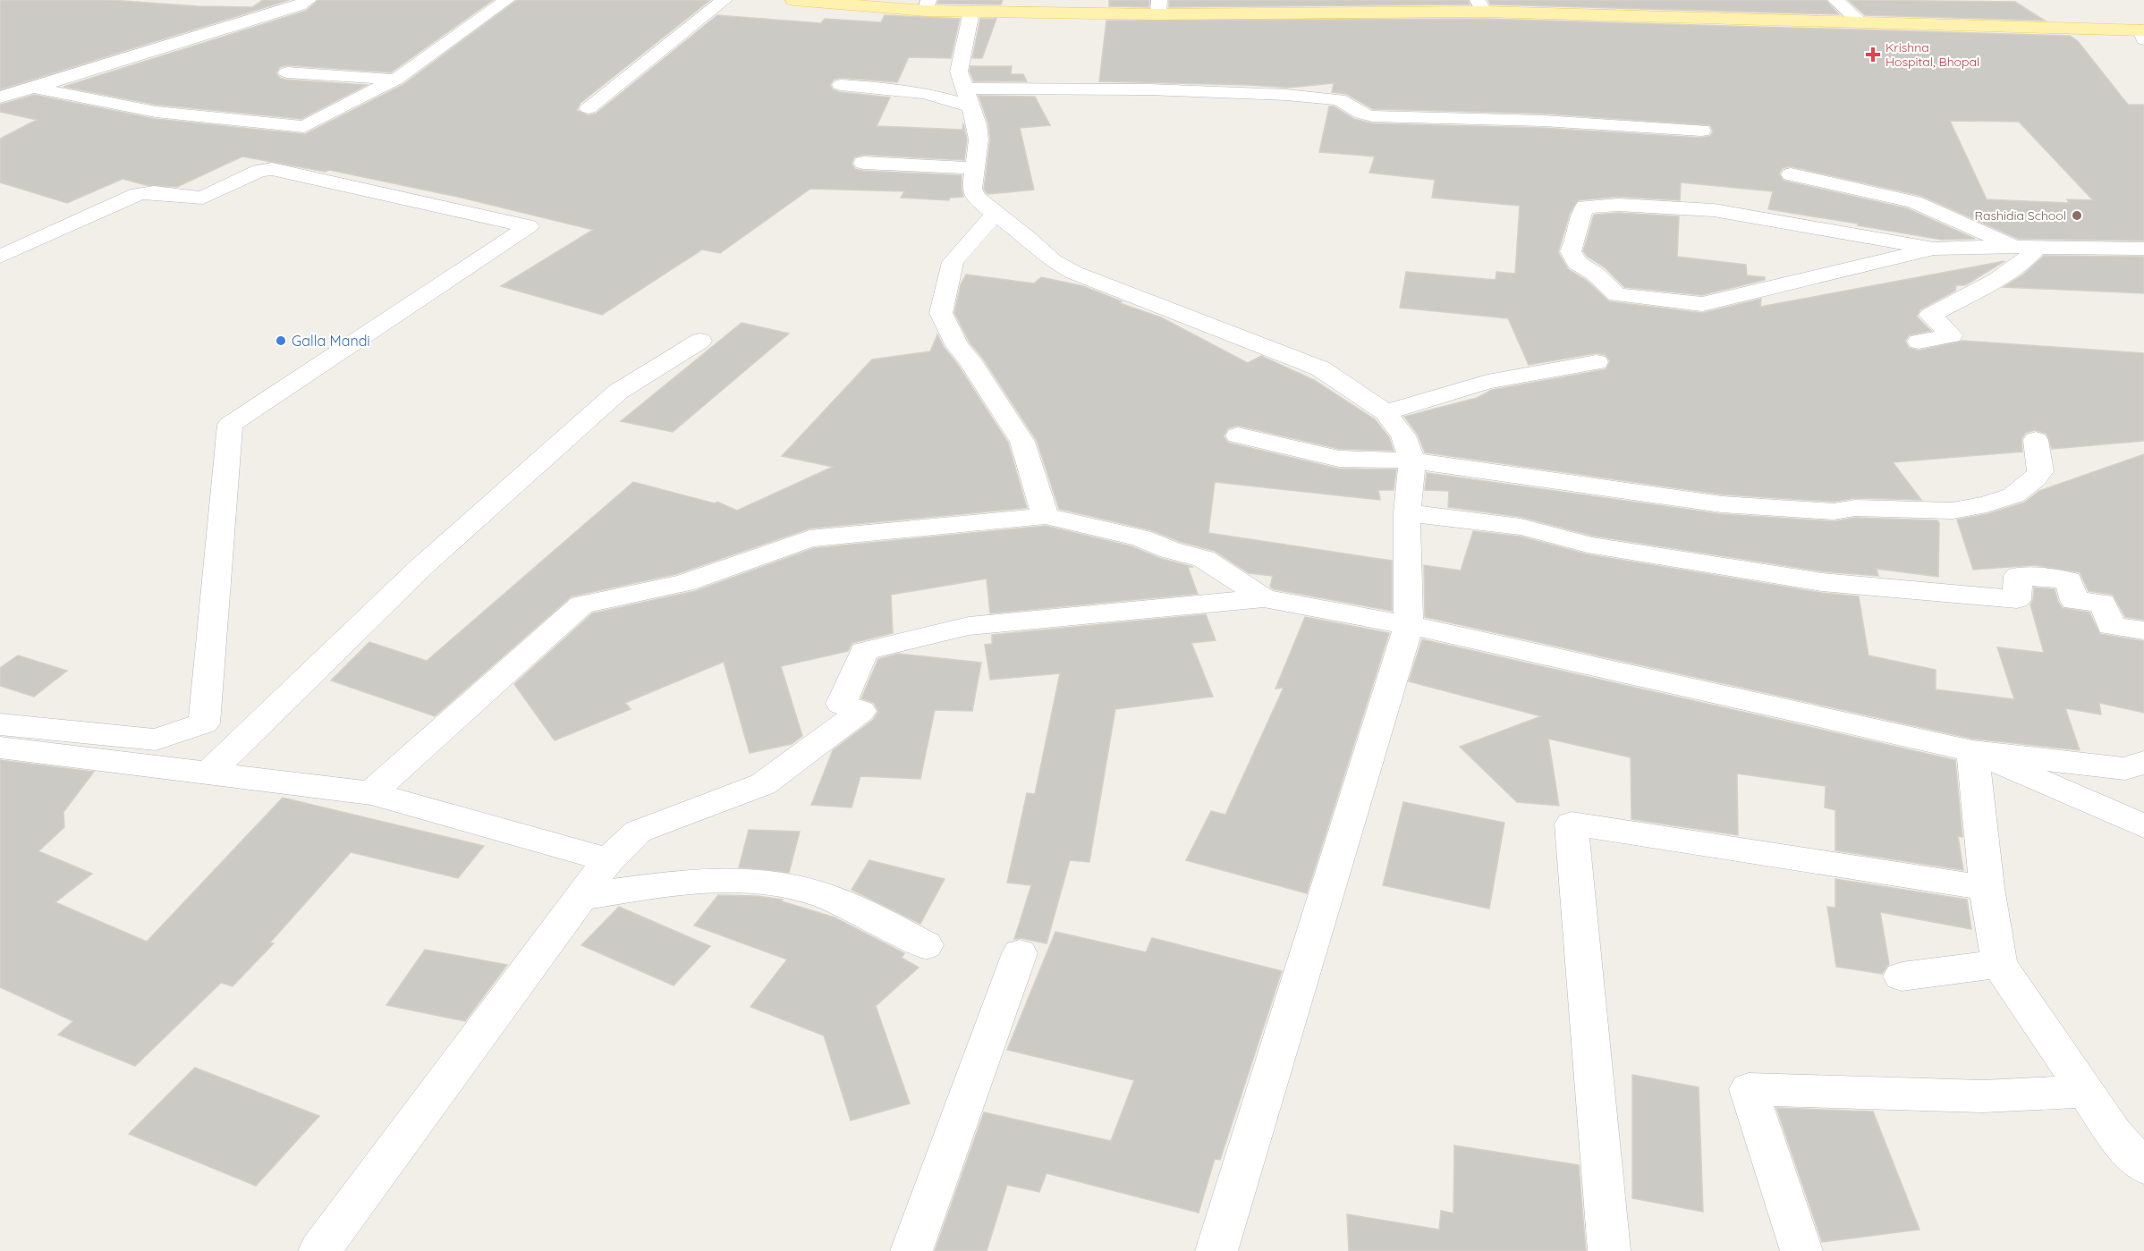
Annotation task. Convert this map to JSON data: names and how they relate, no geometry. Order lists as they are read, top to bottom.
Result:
{
  "places": {
    "health": ["Krishna Hospital, Bhopal"],
    "other": ["Rashidia School", "Galla Mandi"]
  }
}
